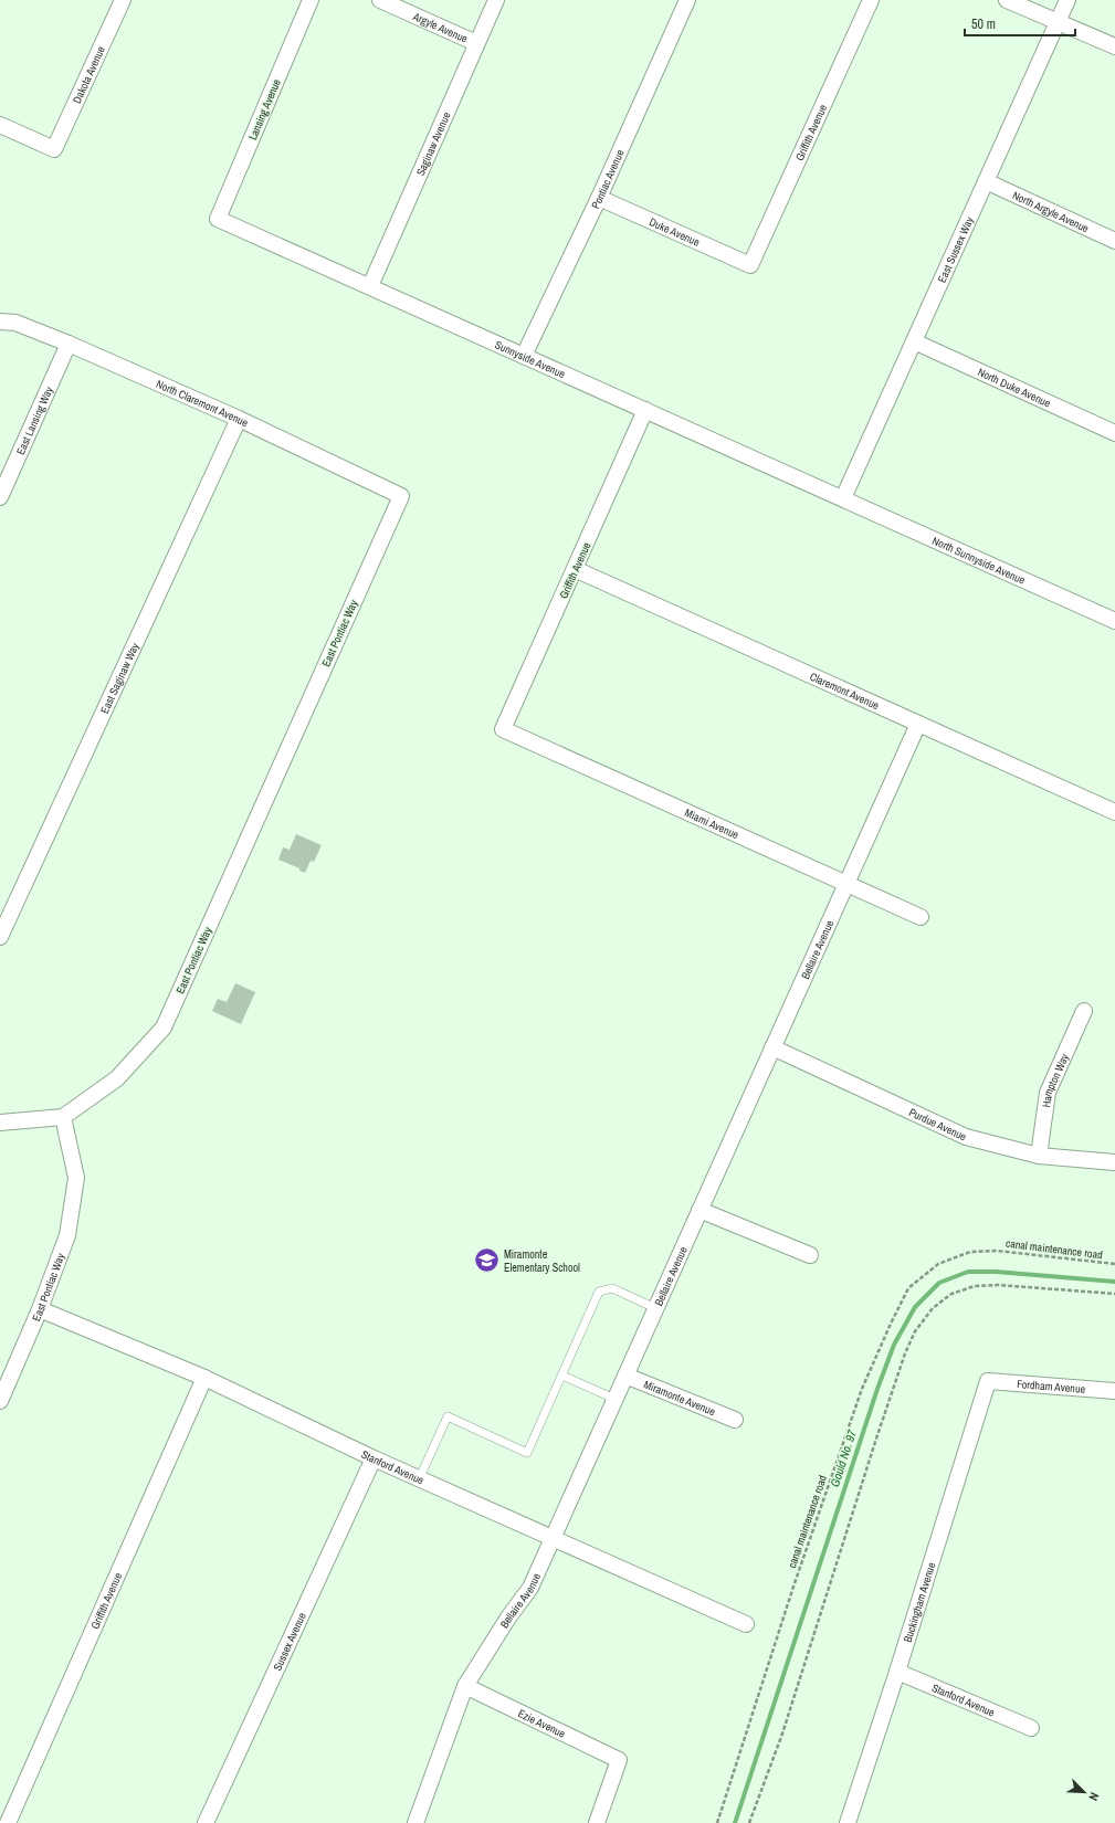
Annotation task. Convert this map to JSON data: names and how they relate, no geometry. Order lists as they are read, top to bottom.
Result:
{
  "streets": {
    "street": [
      "Argyle Avenue",
      "Dakota Avenue",
      "Lansing Avenue",
      "Griffith Avenue",
      "Saginaw Avenue",
      "Pontiac Avenue",
      "North Argyle Avenue",
      "Duke Avenue",
      "East Sussex Way",
      "Sunnyside Avenue",
      "North Duke Avenue",
      "North Claremont Avenue",
      "East Lansing Way",
      "North Sunnyside Avenue",
      "East Pontiac Way",
      "East Saginaw Way",
      "Claremont Avenue",
      "Miami Avenue",
      "Bellaire Avenue",
      "Hampton Way",
      "Purdue Avenue",
      "Fordham Avenue",
      "Miramonte Avenue",
      "Stanford Avenue",
      "Buckingham Avenue",
      "Sussex Avenue",
      "Ezie Avenue"
    ],
    "path": ["canal maintenance road"]
  },
  "crossings": [
    ["Argyle Avenue", "Saginaw Avenue"],
    ["Lansing Avenue", "Sunnyside Avenue"],
    ["Griffith Avenue", "Duke Avenue"],
    ["Griffith Avenue", "Sunnyside Avenue"],
    ["Griffith Avenue", "Claremont Avenue"],
    ["Griffith Avenue", "Miami Avenue"],
    ["Griffith Avenue", "Stanford Avenue"],
    ["Saginaw Avenue", "Sunnyside Avenue"],
    ["Pontiac Avenue", "Duke Avenue"],
    ["Pontiac Avenue", "Sunnyside Avenue"],
    ["North Argyle Avenue", "East Sussex Way"],
    ["East Sussex Way", "Sunnyside Avenue"],
    ["East Sussex Way", "North Duke Avenue"],
    ["East Sussex Way", "North Sunnyside Avenue"],
    ["Sunnyside Avenue", "North Sunnyside Avenue"],
    ["North Claremont Avenue", "East Lansing Way"],
    ["North Claremont Avenue", "East Pontiac Way"],
    ["North Claremont Avenue", "East Saginaw Way"],
    ["East Pontiac Way", "Stanford Avenue"],
    ["Claremont Avenue", "Bellaire Avenue"],
    ["Miami Avenue", "Bellaire Avenue"],
    ["Bellaire Avenue", "Purdue Avenue"],
    ["Bellaire Avenue", "Miramonte Avenue"],
    ["Bellaire Avenue", "Stanford Avenue"],
    ["Bellaire Avenue", "Ezie Avenue"],
    ["Hampton Way", "Purdue Avenue"],
    ["Fordham Avenue", "Buckingham Avenue"],
    ["Stanford Avenue", "Buckingham Avenue"],
    ["Stanford Avenue", "Sussex Avenue"]
  ],
  "water": ["Gould No. 97"],
  "places": {
    "school or university": ["Miramonte Elementary School"]
  },
  "scale_bar": "50 m",
  "north": "bottom right"
}
